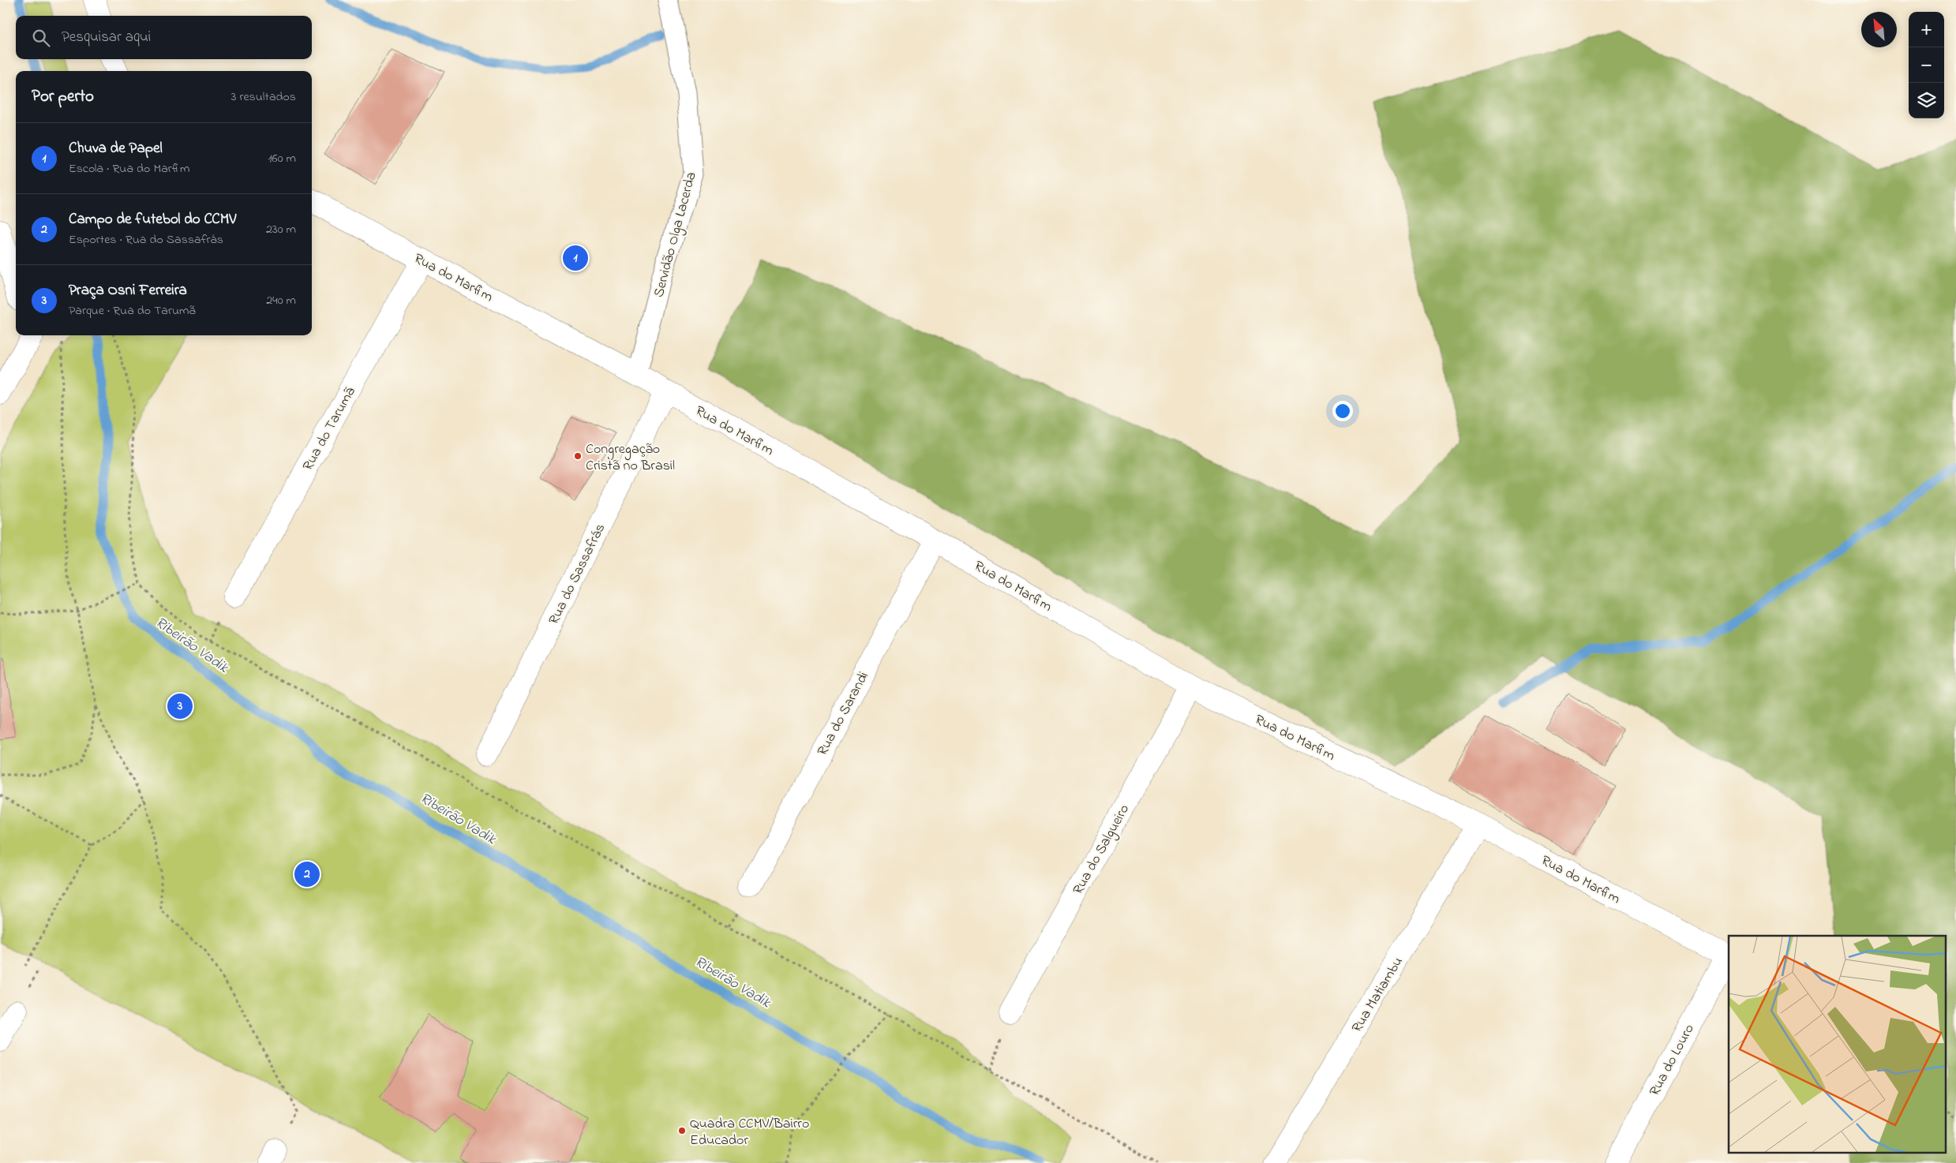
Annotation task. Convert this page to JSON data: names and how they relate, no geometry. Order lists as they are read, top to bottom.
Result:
{
  "streets": {
    "street": [
      "Rua do Marfim",
      "Rua do Tarumã",
      "Rua do Sassafrás",
      "Rua do Sarandi",
      "Rua do Salgueiro",
      "Rua Matiambu",
      "Rua do Louro"
    ],
    "lane": ["Servidão Olga Lacerda"]
  },
  "crossings": [
    ["Servidão Olga Lacerda", "Rua do Marfim"],
    ["Rua do Marfim", "Rua do Tarumã"],
    ["Rua do Marfim", "Rua do Sassafrás"],
    ["Rua do Marfim", "Rua do Sarandi"],
    ["Rua do Marfim", "Rua do Salgueiro"],
    ["Rua do Marfim", "Rua Matiambu"],
    ["Rua do Marfim", "Rua do Louro"]
  ],
  "water": ["Ribeirão Vadik"],
  "places": ["Congregação Cristã no Brasil", "Quadra CCMV/Bairro Educador"],
  "north": "top left",
  "page": {
    "map_buttons": ["+", "−"],
    "search": "Pesquisar aqui",
    "heading": ["Por perto", "3 resultados"],
    "list": [
      {
        "mark": "1",
        "name": "Chuva de Papel",
        "note": "Escola · Rua do Marfim",
        "value": "160 m"
      },
      {
        "mark": "2",
        "name": "Campo de futebol do CCMV",
        "note": "Esportes · Rua do Sassafrás",
        "value": "230 m"
      },
      {
        "mark": "3",
        "name": "Praça Osni Ferreira",
        "note": "Parque · Rua do Tarumã",
        "value": "240 m"
      }
    ],
    "pins": ["1", "3", "2"]
  }
}
